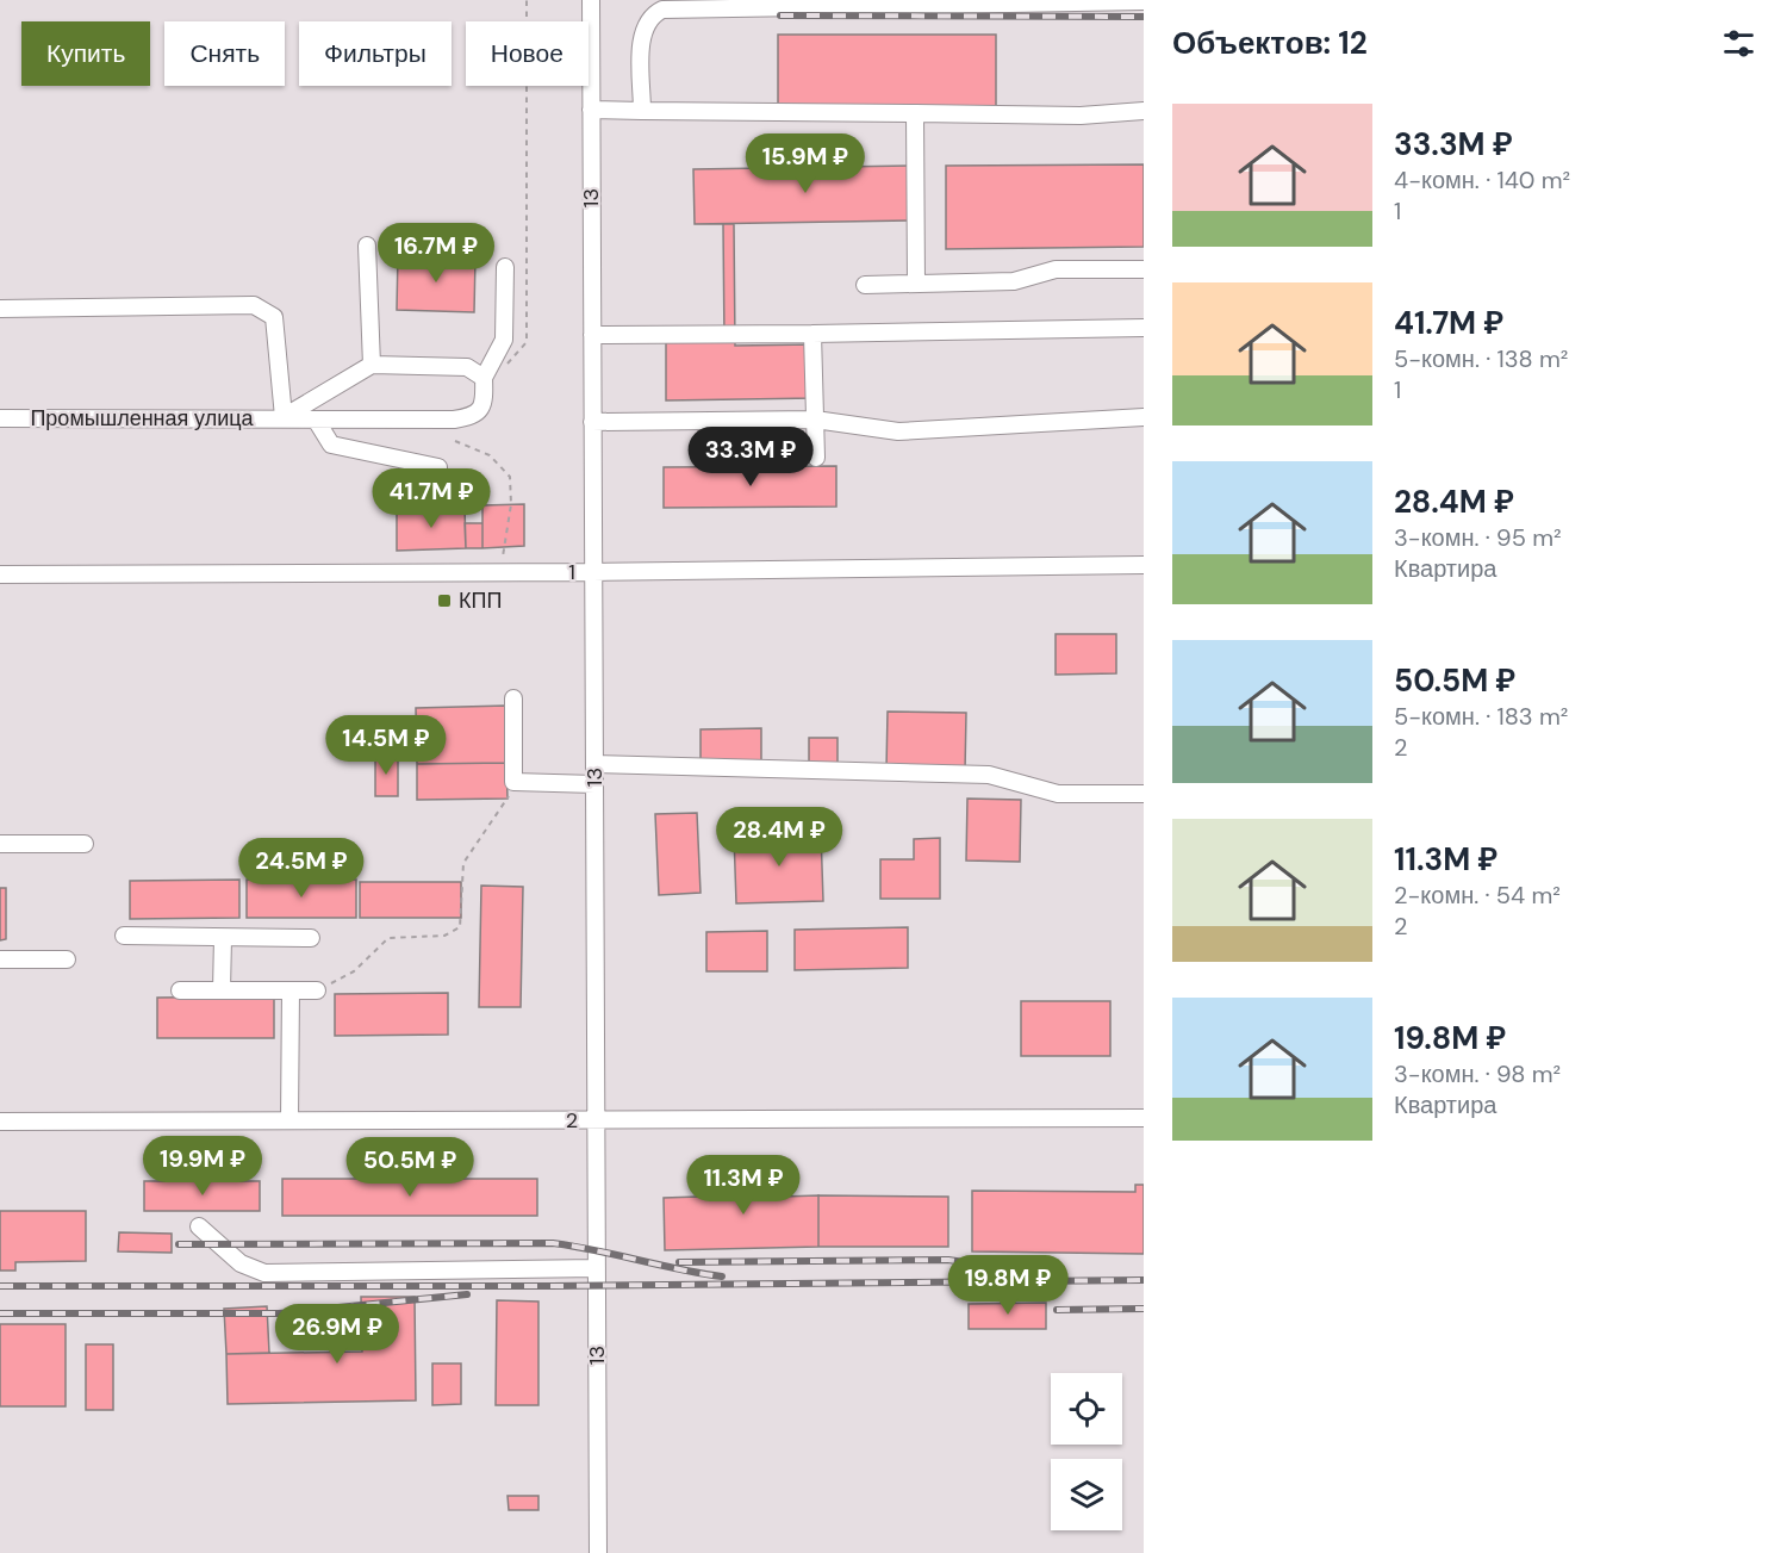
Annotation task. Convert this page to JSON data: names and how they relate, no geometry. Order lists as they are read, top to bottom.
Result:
{
  "streets": {
    "street": [
      "13",
      "Промышленная улица",
      "1",
      "2"
    ]
  },
  "crossings": [
    ["13", "1"],
    ["13", "2"]
  ],
  "places": {
    "transit": ["КПП"]
  },
  "page": {
    "heading": "Объектов: 12",
    "chip": [
      "Купить",
      "Снять",
      "Фильтры",
      "Новое"
    ],
    "list": [
      {
        "name": "33.3M ₽",
        "note": "4-комн. · 140 m² · 1"
      },
      {
        "name": "41.7M ₽",
        "note": "5-комн. · 138 m² · 1"
      },
      {
        "name": "28.4M ₽",
        "note": "3-комн. · 95 m² · Квартира"
      },
      {
        "name": "50.5M ₽",
        "note": "5-комн. · 183 m² · 2"
      },
      {
        "name": "11.3M ₽",
        "note": "2-комн. · 54 m² · 2"
      },
      {
        "name": "19.8M ₽",
        "note": "3-комн. · 98 m² · Квартира"
      }
    ],
    "price": [
      "15.9M ₽",
      "16.7M ₽",
      "33.3M ₽",
      "41.7M ₽",
      "14.5M ₽",
      "28.4M ₽",
      "24.5M ₽",
      "19.9M ₽",
      "50.5M ₽",
      "11.3M ₽",
      "19.8M ₽",
      "26.9M ₽"
    ]
  }
}
